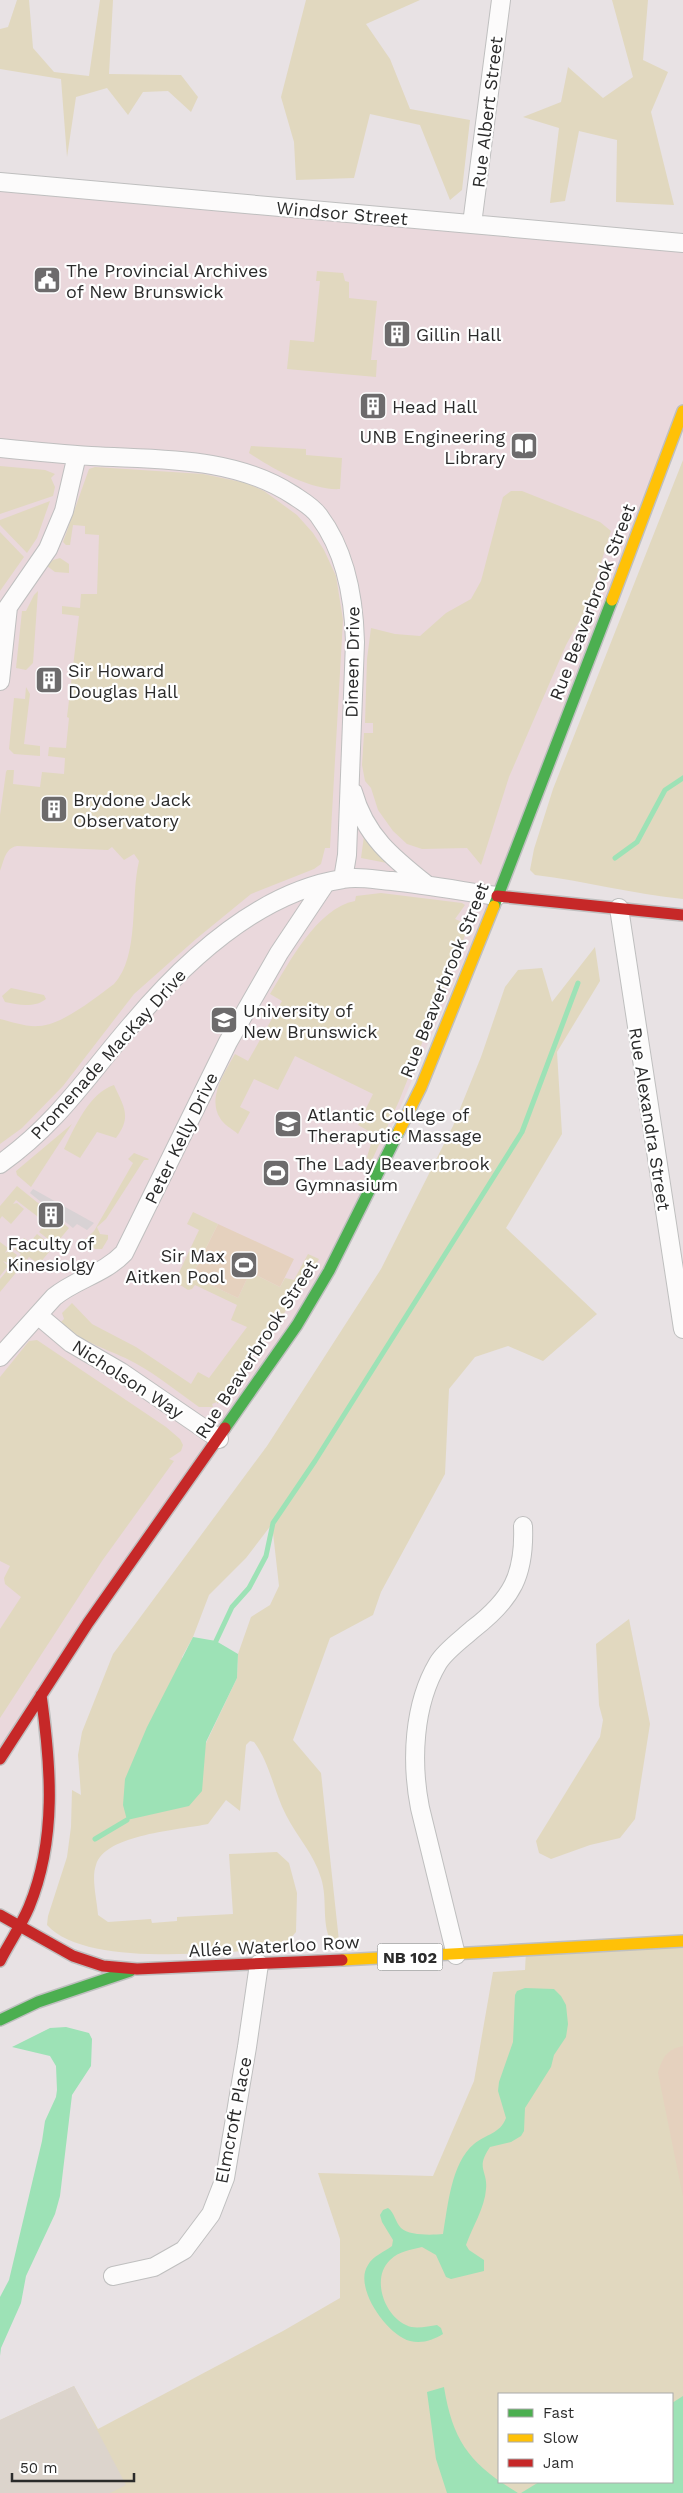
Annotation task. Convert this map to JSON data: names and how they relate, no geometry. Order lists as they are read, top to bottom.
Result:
{
  "streets": {
    "street": [
      "Rue Albert Street",
      "Windsor Street",
      "Rue Beaverbrook Street",
      "Dineen Drive",
      "Promenade MacKay Drive",
      "Rue Alexandra Street",
      "Peter Kelly Drive",
      "Nicholson Way",
      "Allée Waterloo Row",
      "NB 102",
      "Elmcroft Place"
    ]
  },
  "crossings": [
    ["Rue Albert Street", "Windsor Street"],
    ["Rue Beaverbrook Street", "Promenade MacKay Drive"],
    ["Rue Beaverbrook Street", "Nicholson Way"],
    ["Dineen Drive", "Promenade MacKay Drive"],
    ["Promenade MacKay Drive", "Peter Kelly Drive"],
    ["Peter Kelly Drive", "Nicholson Way"],
    ["Allée Waterloo Row", "NB 102"],
    ["Allée Waterloo Row", "Elmcroft Place"]
  ],
  "places": {
    "public building": ["The Provincial Archives of New Brunswick"],
    "building": [
      "Gillin Hall",
      "Head Hall",
      "Sir Howard Douglas Hall",
      "Brydone Jack Observatory",
      "Faculty of Kinesiolgy"
    ],
    "library": ["UNB Engineering Library"],
    "school or university": ["University of New Brunswick", "Atlantic College of Theraputic Massage"],
    "sports": ["The Lady Beaverbrook Gymnasium", "Sir Max Aitken Pool"]
  },
  "legend": ["Fast", "Slow", "Jam"],
  "scale_bar": "50 m"
}
